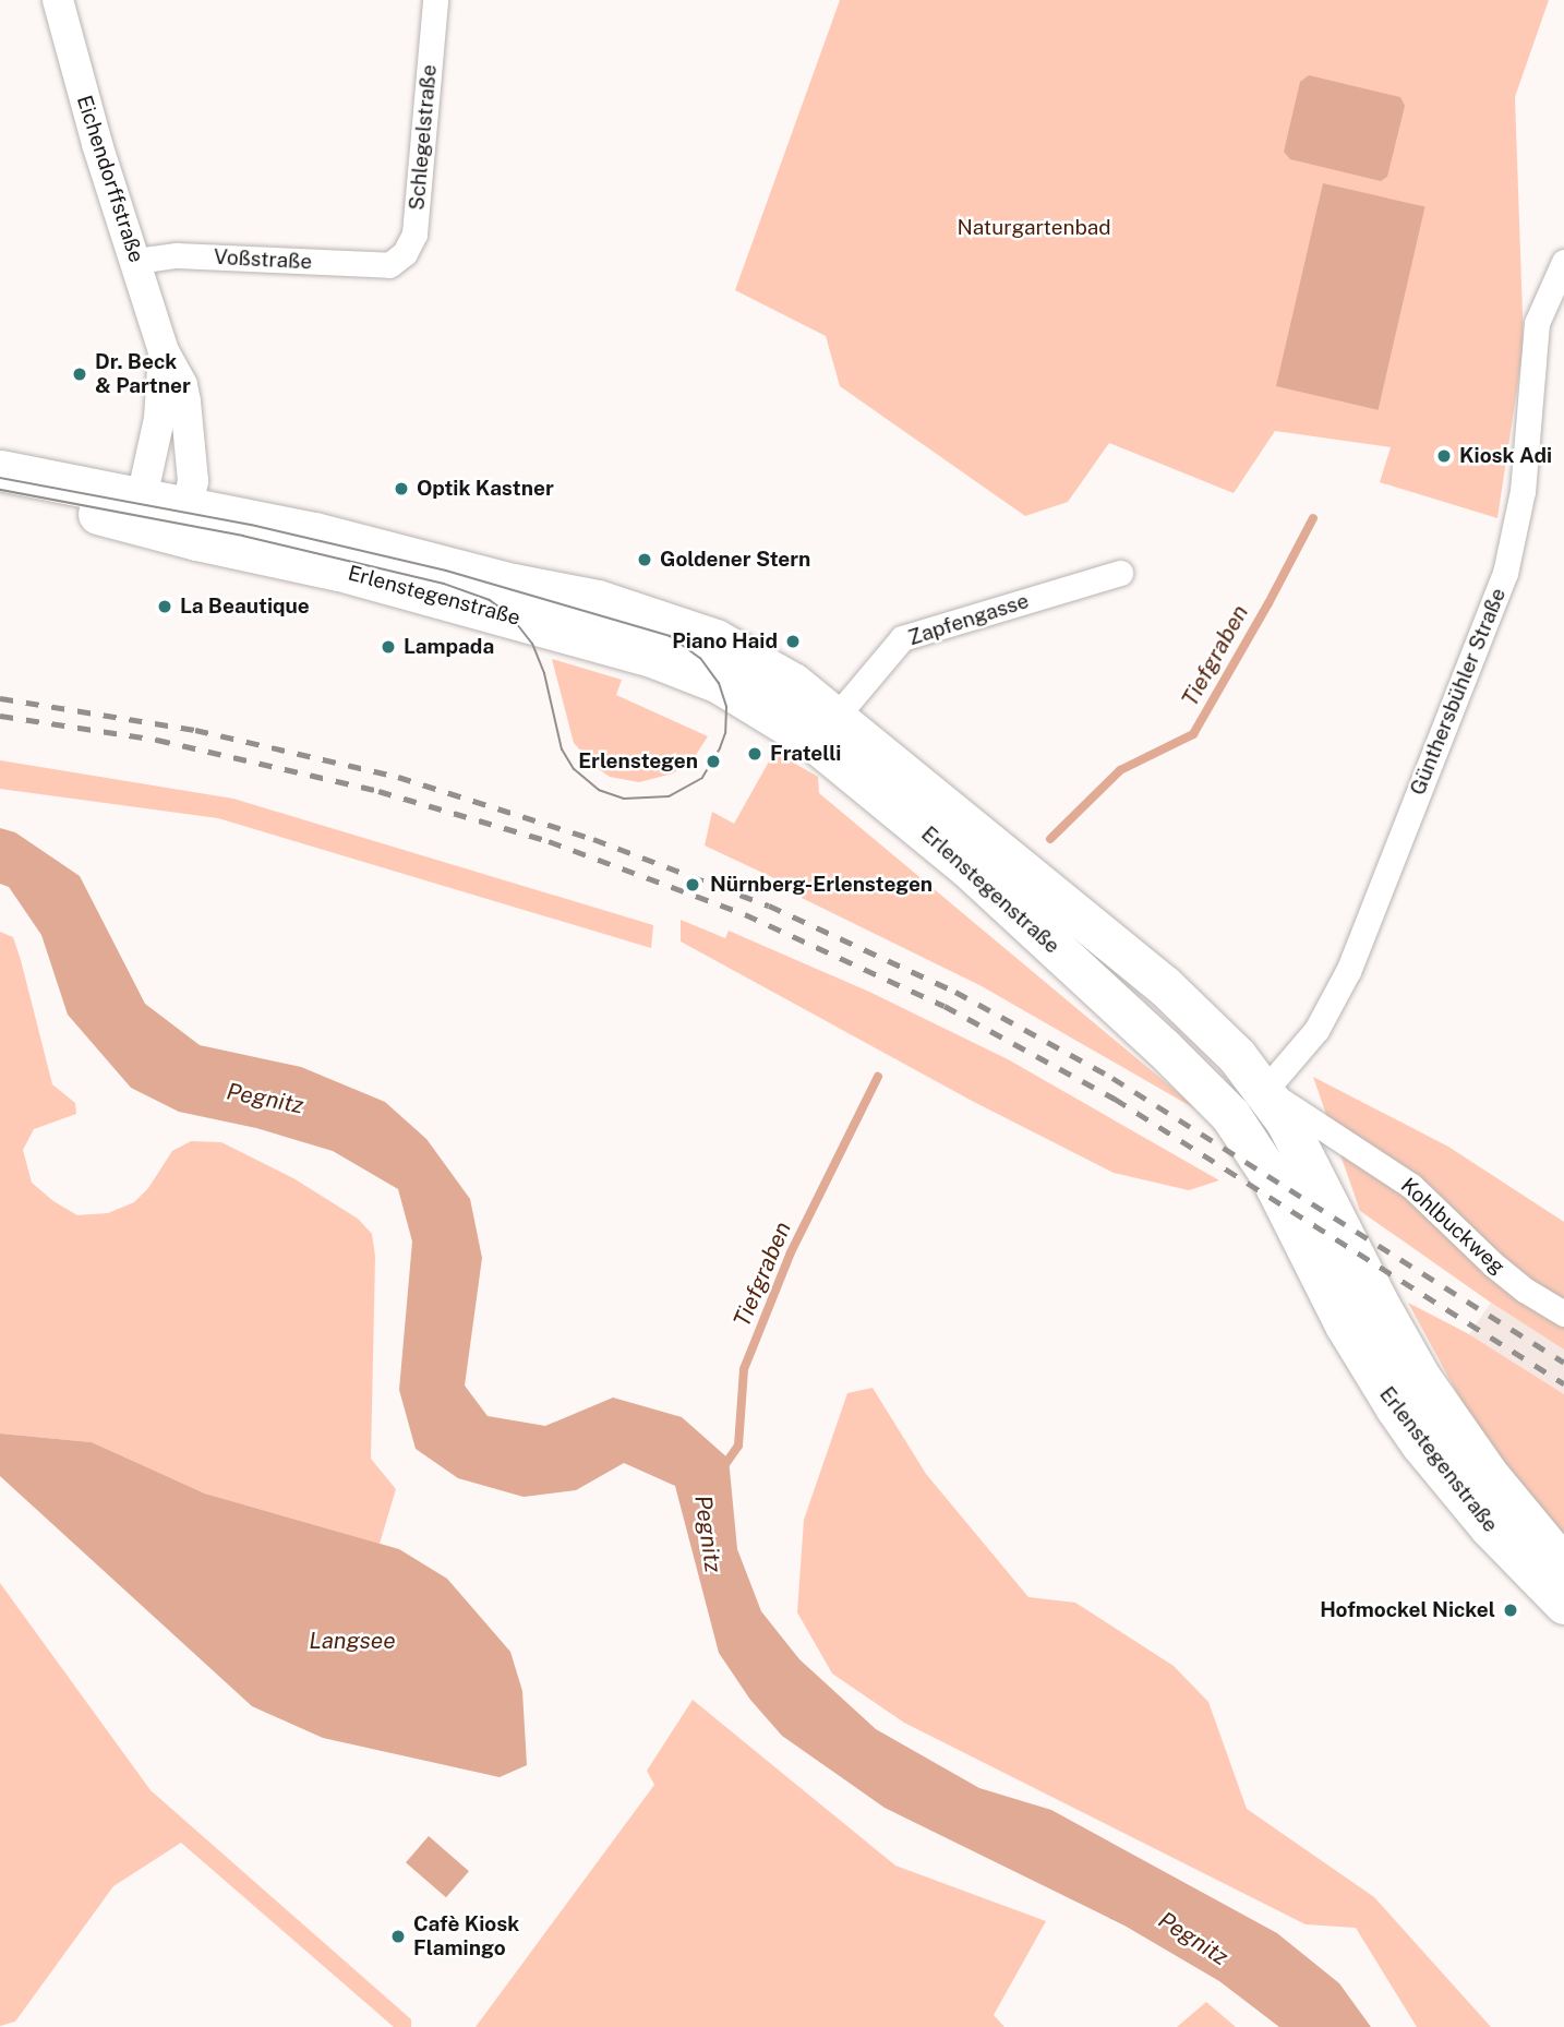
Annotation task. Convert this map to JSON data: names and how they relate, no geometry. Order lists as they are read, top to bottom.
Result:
{
  "streets": {
    "main road": ["Erlenstegenstraße"],
    "street": [
      "Schlegelstraße",
      "Eichendorffstraße",
      "Voßstraße",
      "Zapfengasse",
      "Günthersbühler Straße",
      "Kohlbuckweg"
    ]
  },
  "crossings": [
    ["Schlegelstraße", "Voßstraße"],
    ["Eichendorffstraße", "Voßstraße"],
    ["Eichendorffstraße", "Erlenstegenstraße"],
    ["Erlenstegenstraße", "Zapfengasse"],
    ["Erlenstegenstraße", "Günthersbühler Straße"],
    ["Erlenstegenstraße", "Kohlbuckweg"],
    ["Günthersbühler Straße", "Kohlbuckweg"]
  ],
  "water": ["Tiefgraben", "Pegnitz", "Langsee"],
  "parks": ["Naturgartenbad"],
  "places": [
    "Dr. Beck & Partner",
    "Kiosk Adi",
    "Optik Kastner",
    "Goldener Stern",
    "La Beautique",
    "Piano Haid",
    "Lampada",
    "Fratelli",
    "Erlenstegen",
    "Nürnberg-Erlenstegen",
    "Hofmockel Nickel",
    "Cafè Kiosk Flamingo"
  ]
}
